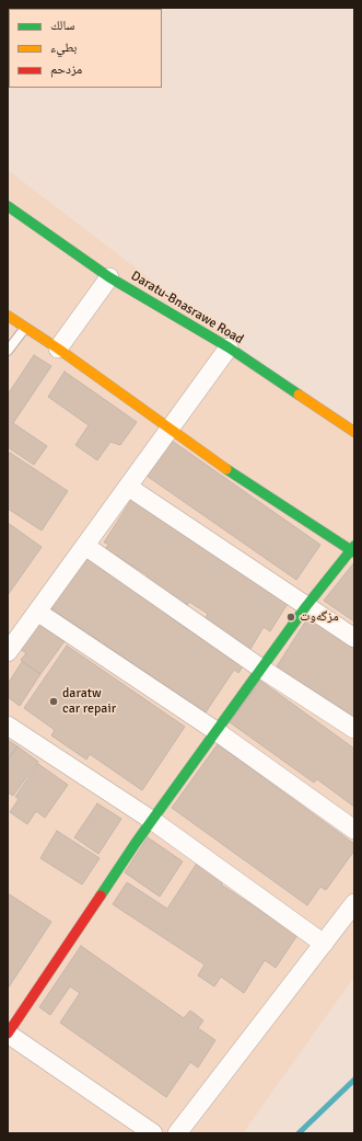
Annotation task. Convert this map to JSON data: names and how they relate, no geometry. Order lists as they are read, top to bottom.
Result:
{
  "streets": {
    "street": ["Daratu-Bnasrawe Road"]
  },
  "places": ["مزگەوت", "daratw car repair"],
  "legend": ["سالك", "بطيء", "مزدحم"]
}
